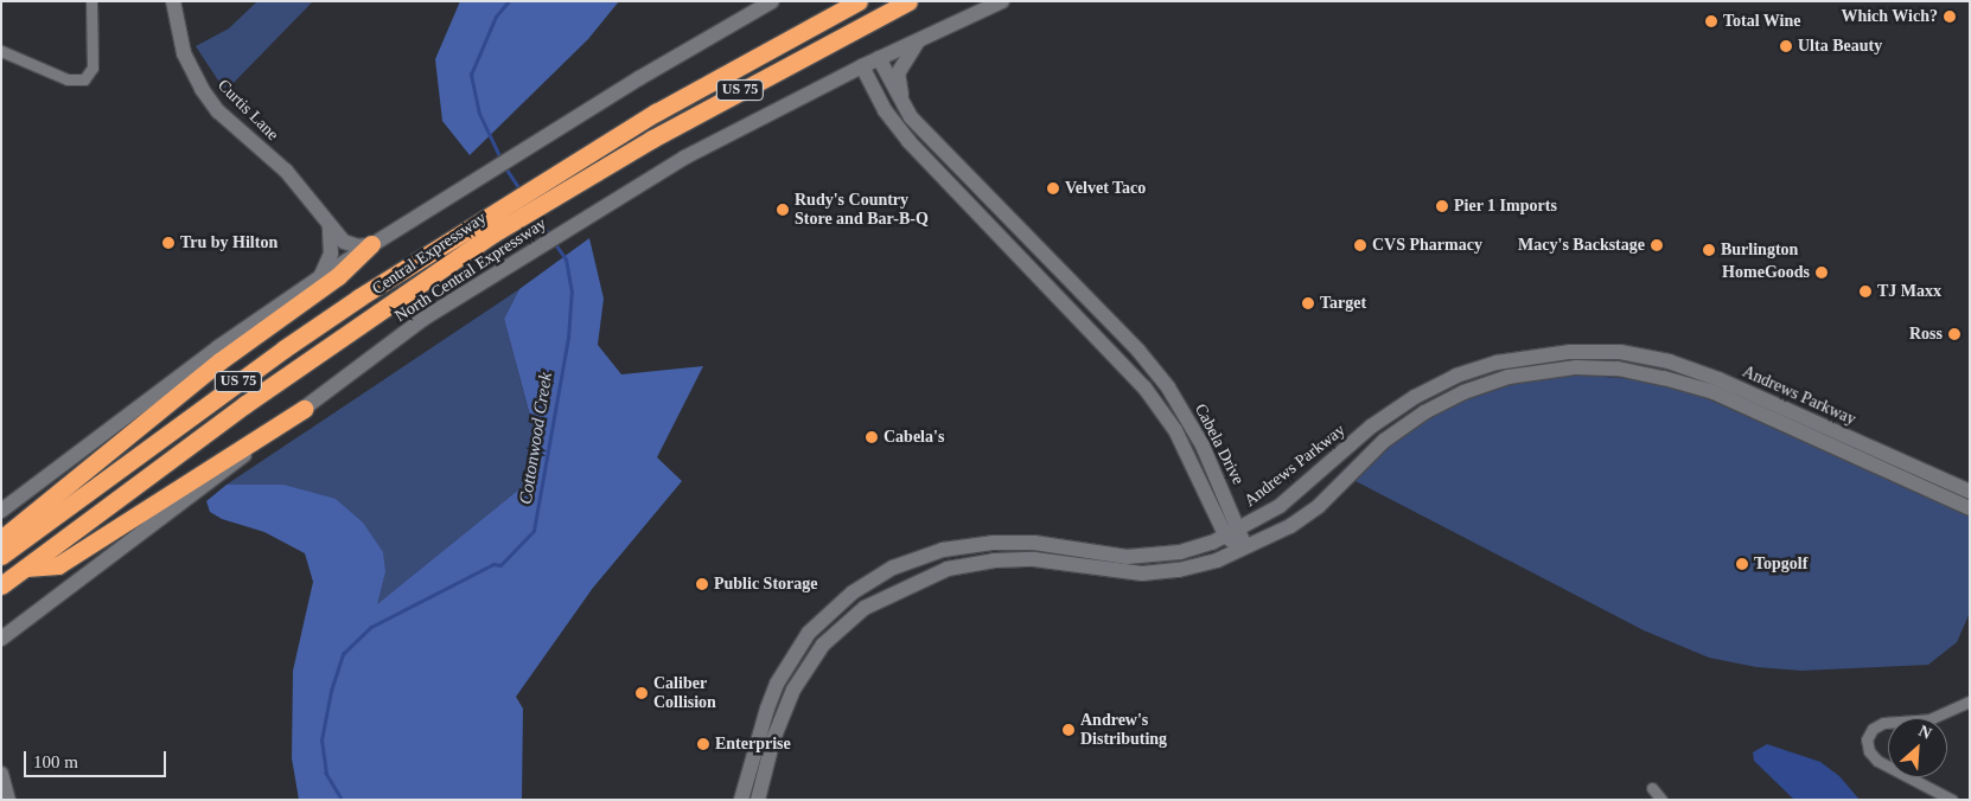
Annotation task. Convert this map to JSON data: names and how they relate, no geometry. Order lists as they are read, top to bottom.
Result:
{
  "streets": {
    "highway": ["US 75", "Central Expressway"],
    "street": [
      "Curtis Lane",
      "North Central Expressway",
      "Andrews Parkway",
      "Cabela Drive"
    ]
  },
  "crossings": [
    ["North Central Expressway", "Cabela Drive"],
    ["Andrews Parkway", "Cabela Drive"]
  ],
  "water": ["Cottonwood Creek"],
  "places": [
    "Which Wich?",
    "Total Wine",
    "Ulta Beauty",
    "Velvet Taco",
    "Pier 1 Imports",
    "Rudy's Country Store and Bar-B-Q",
    "Tru by Hilton",
    "CVS Pharmacy",
    "Macy's Backstage",
    "Burlington",
    "HomeGoods",
    "TJ Maxx",
    "Target",
    "Ross",
    "Cabela's",
    "Topgolf",
    "Public Storage",
    "Caliber Collision",
    "Andrew's Distributing",
    "Enterprise"
  ],
  "scale_bar": "100 m",
  "north": "top right"
}
